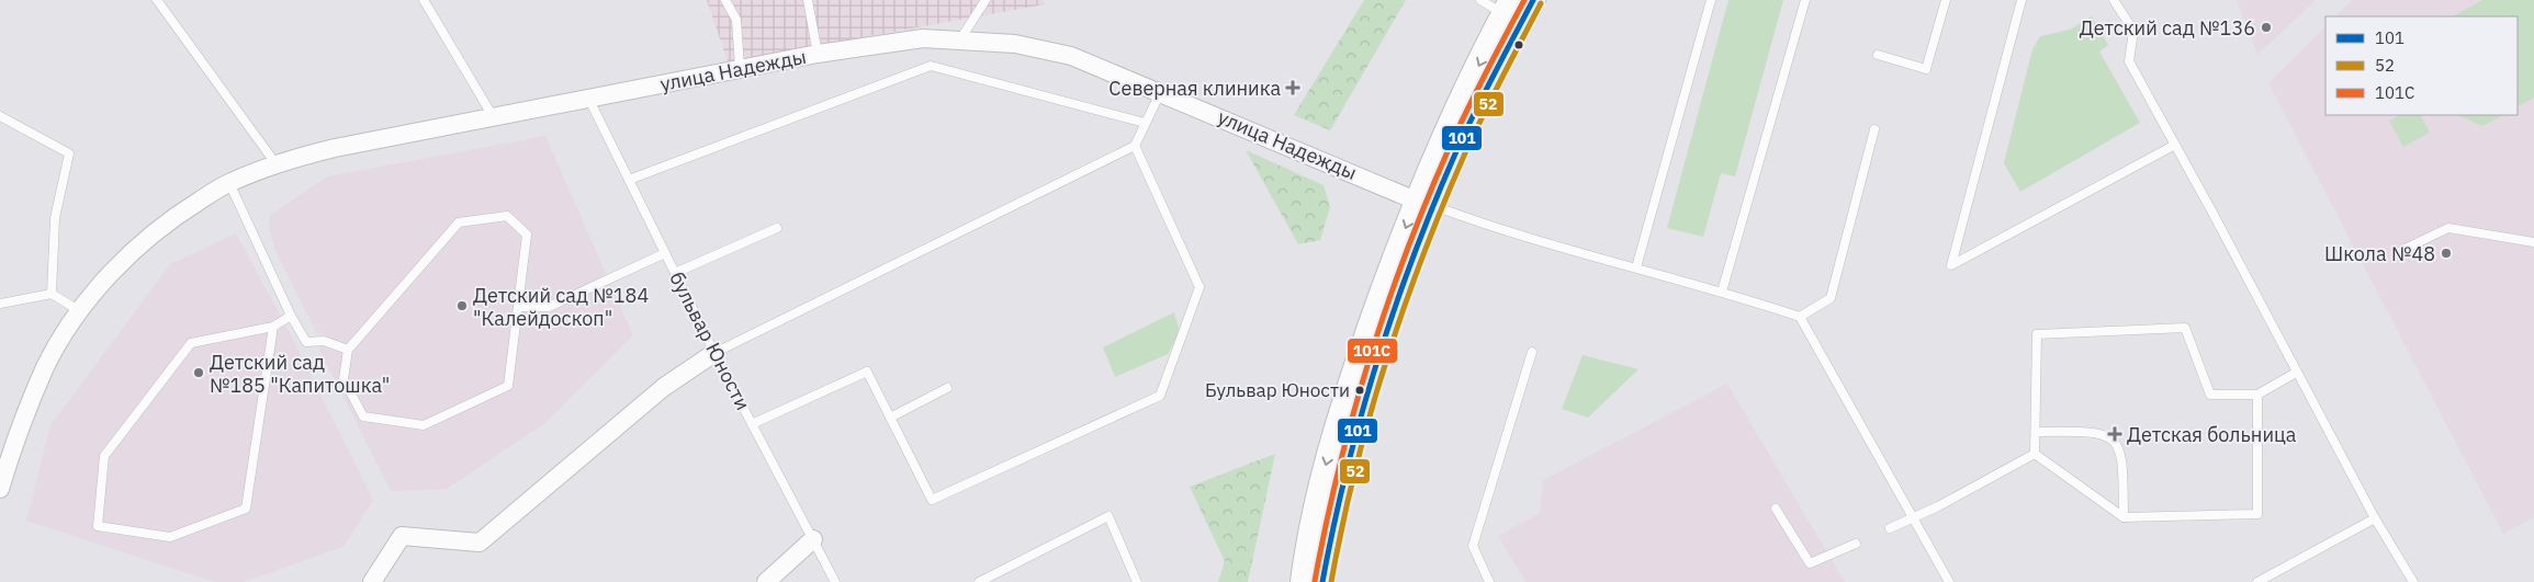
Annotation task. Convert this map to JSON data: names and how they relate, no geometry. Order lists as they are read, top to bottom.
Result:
{
  "streets": {
    "street": ["улица Надежды"],
    "lane": ["бульвар Юности"]
  },
  "crossings": [
    ["улица Надежды", "бульвар Юности"]
  ],
  "places": {
    "other": [
      "Детский сад №136",
      "Школа №48",
      "Детский сад №184 \"Калейдоскоп\"",
      "Детский сад №185 \"Капитошка\"",
      "Бульвар Юности"
    ],
    "health": ["Северная клиника", "Детская больница"]
  },
  "lines": ["transit line 101", "transit line 101С", "transit line 52"],
  "legend": ["101", "52", "101С"]
}
